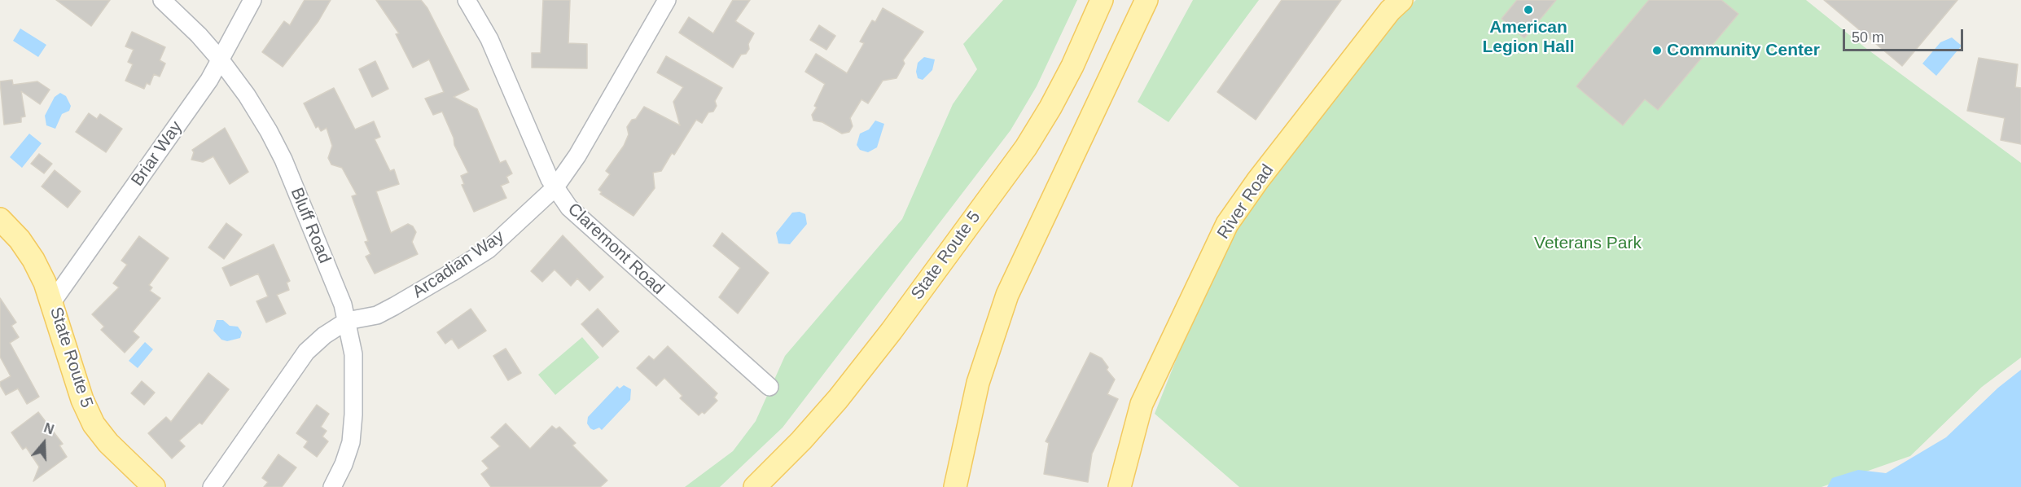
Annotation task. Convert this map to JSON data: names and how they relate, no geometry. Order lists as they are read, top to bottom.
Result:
{
  "streets": {
    "main road": ["River Road", "State Route 5"],
    "street": [
      "Briar Way",
      "Bluff Road",
      "Claremont Road",
      "Arcadian Way"
    ]
  },
  "crossings": [
    ["Briar Way", "Bluff Road"],
    ["Briar Way", "State Route 5"],
    ["Bluff Road", "Arcadian Way"],
    ["Claremont Road", "Arcadian Way"]
  ],
  "parks": ["Veterans Park"],
  "places": ["American Legion Hall", "Community Center"],
  "scale_bar": "50 m",
  "north": "top"
}
